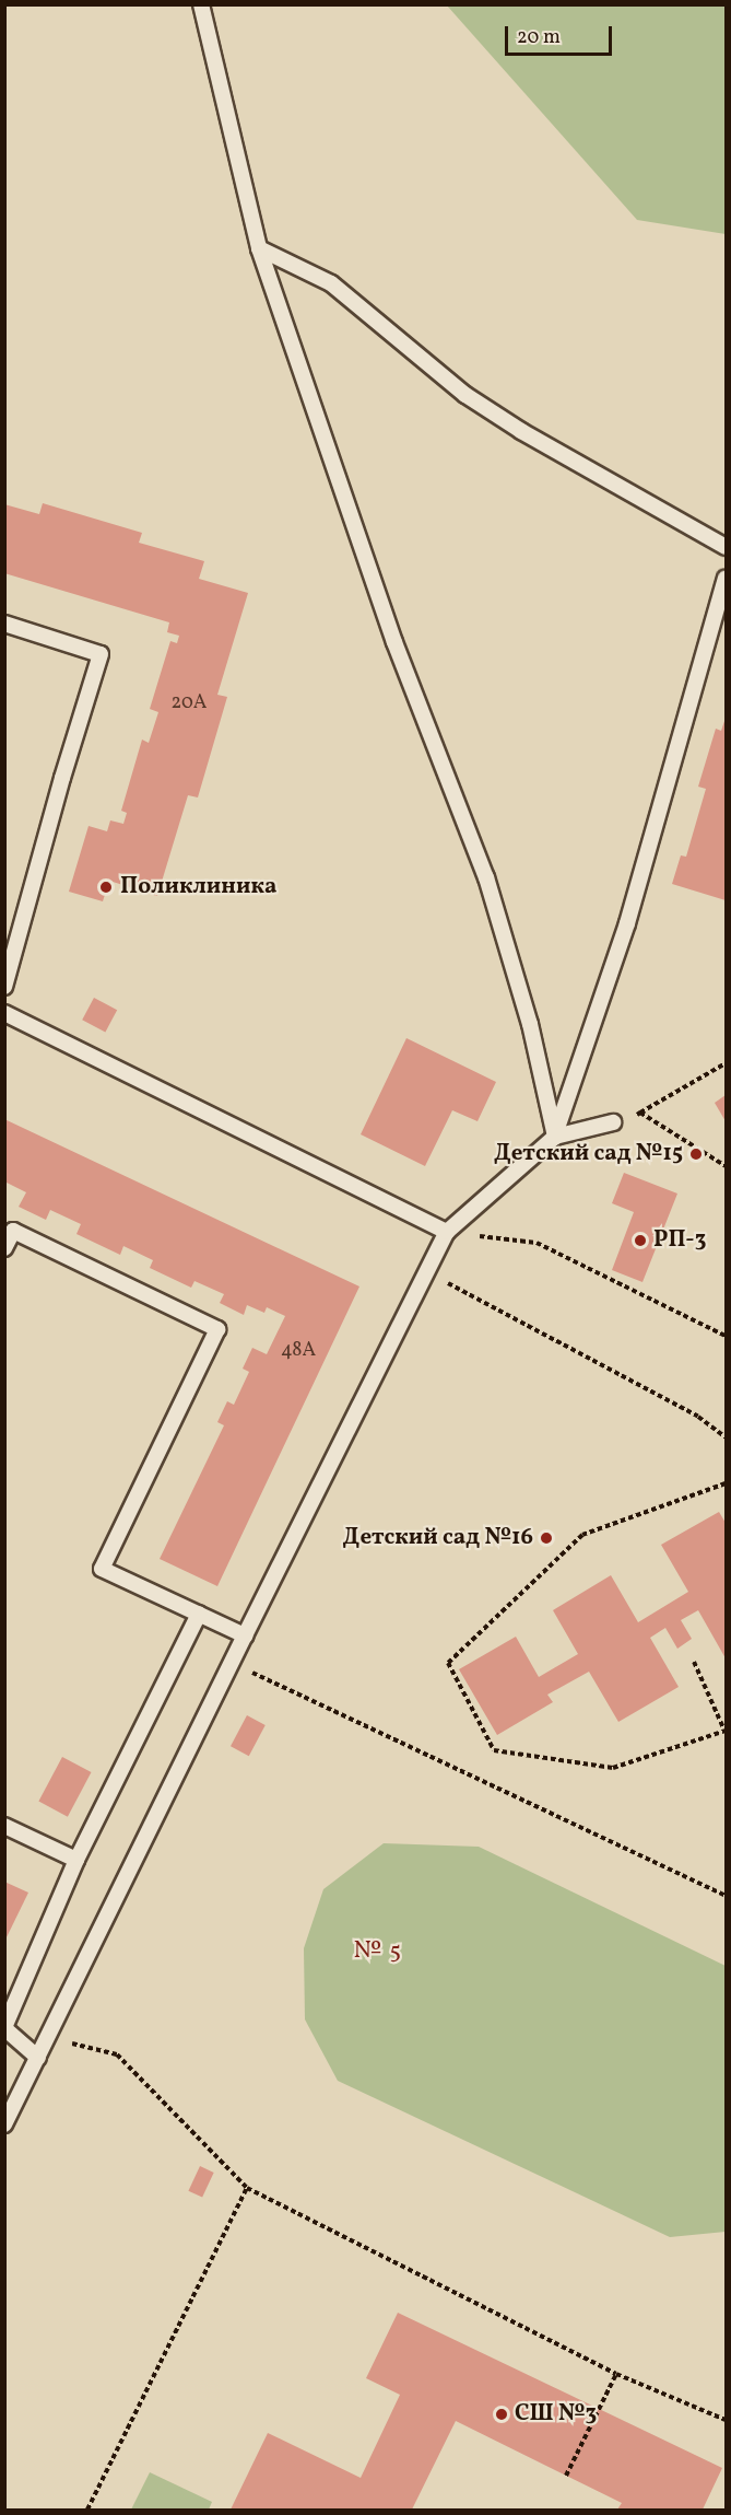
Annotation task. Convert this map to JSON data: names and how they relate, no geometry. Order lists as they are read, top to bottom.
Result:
{
  "districts": ["№ 5"],
  "places": [
    "Поликлиника",
    "Детский сад №15",
    "РП-3",
    "Детский сад №16",
    "СШ №3"
  ],
  "house_numbers": ["20А", "48А"],
  "scale_bar": "20 m"
}
